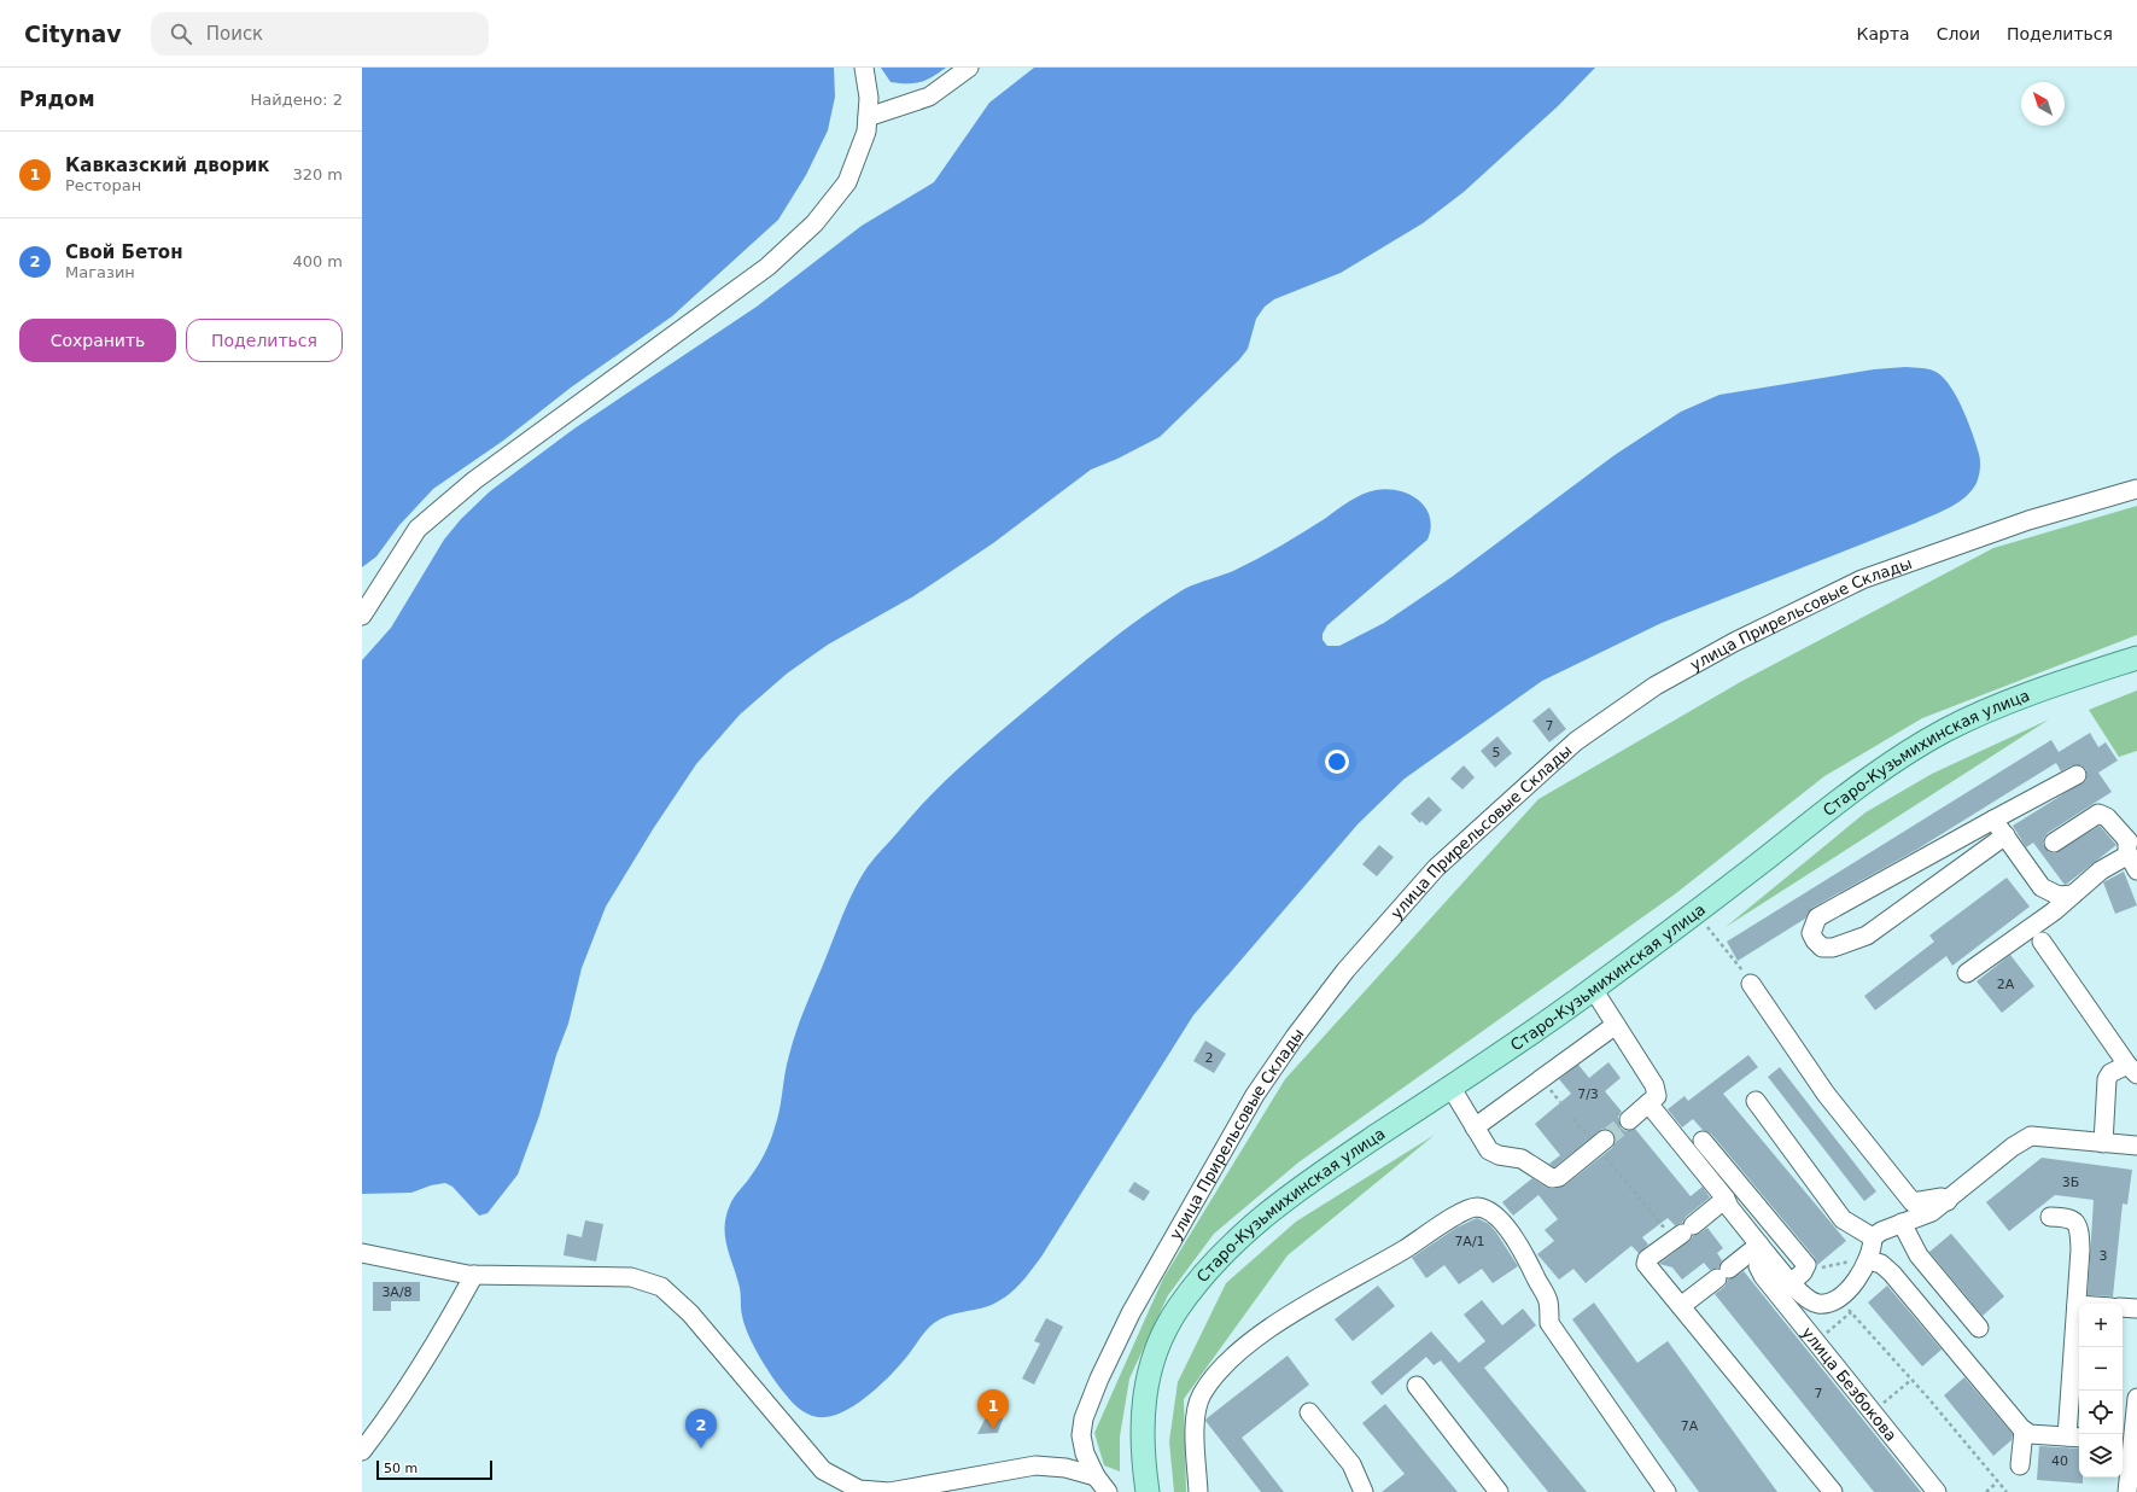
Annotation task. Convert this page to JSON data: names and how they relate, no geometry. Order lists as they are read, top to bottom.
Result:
{
  "streets": {
    "main road": ["Старо-Кузьмихинская улица"],
    "street": ["улица Прирельсовые Склады", "улица Безбокова"]
  },
  "house_numbers": [
    "7",
    "5",
    "2А",
    "2",
    "7/3",
    "3Б",
    "7А/1",
    "3",
    "3А/8",
    "7",
    "7А",
    "40"
  ],
  "scale_bar": "50 m",
  "north": "top left",
  "page": {
    "header": "Citynav",
    "search": "Поиск",
    "nav": ["Карта", "Слои", "Поделиться"],
    "heading": ["Рядом", "Найдено: 2"],
    "list": [
      {
        "mark": "1",
        "name": "Кавказский дворик",
        "note": "Ресторан",
        "value": "320 m"
      },
      {
        "mark": "2",
        "name": "Свой Бетон",
        "note": "Магазин",
        "value": "400 m"
      }
    ],
    "buttons": ["Сохранить", "Поделиться"],
    "map_buttons": ["+", "−"],
    "pins": ["1", "2"],
    "scale": "50 m"
  }
}
